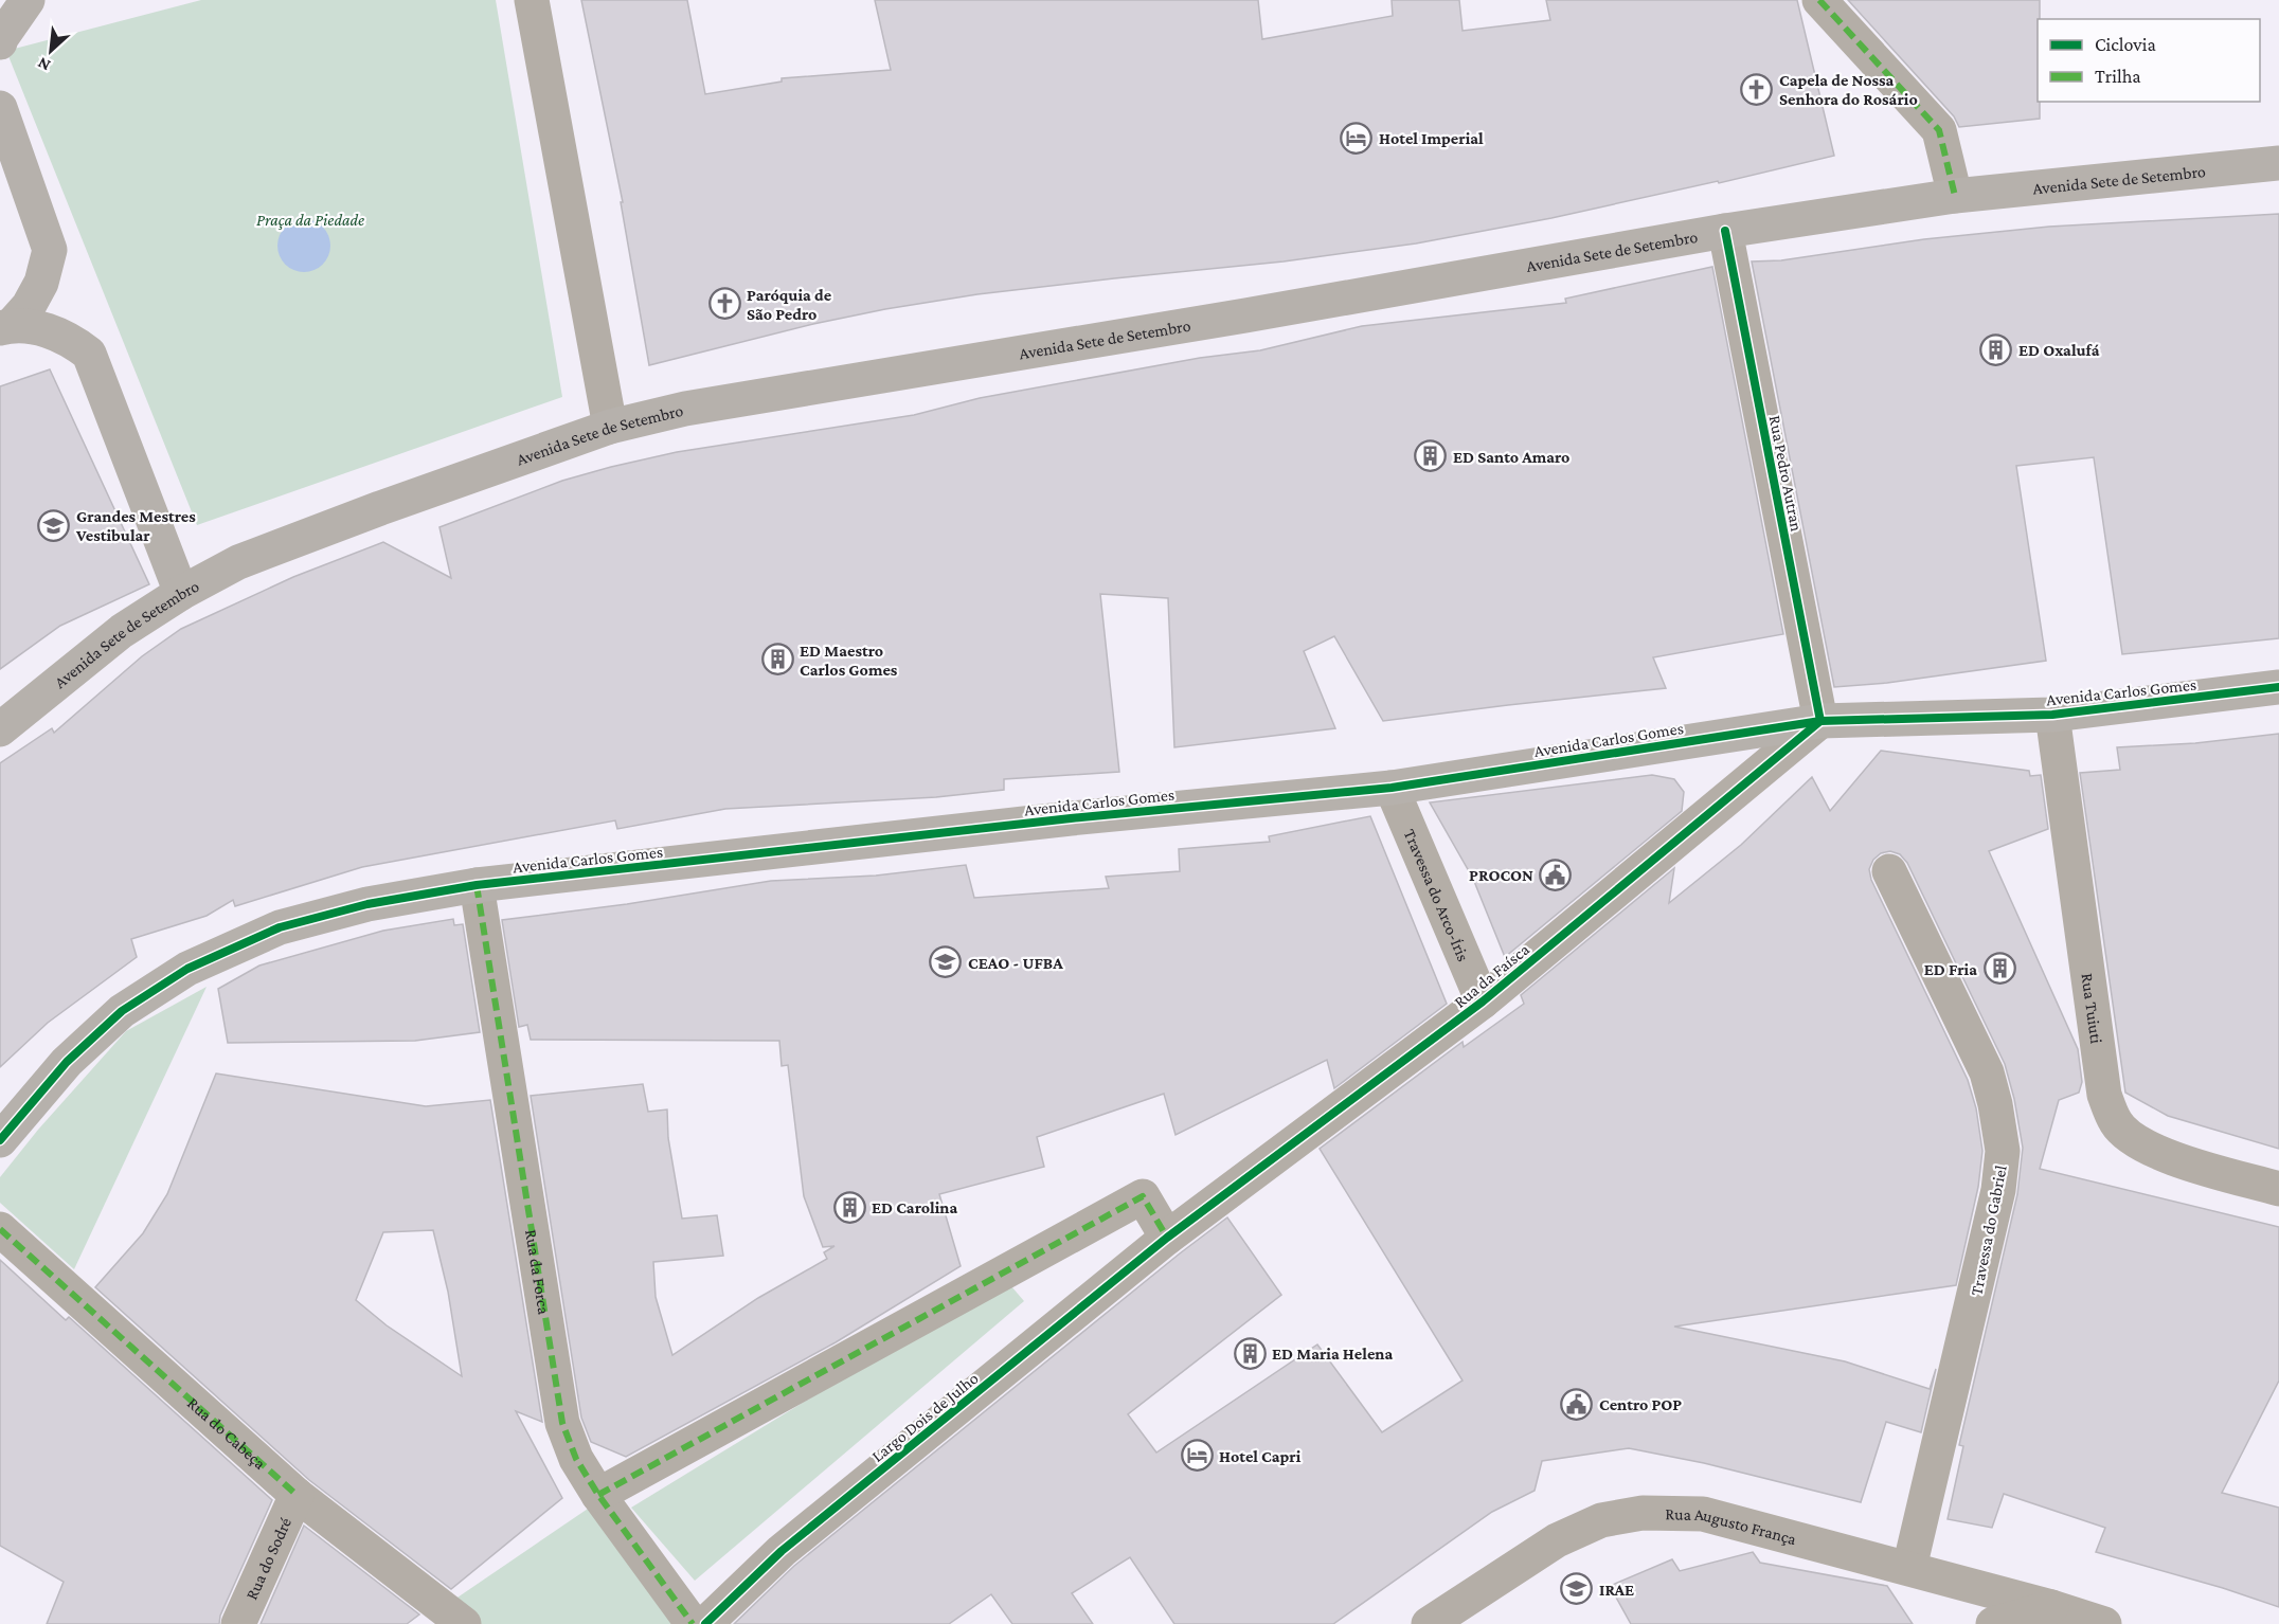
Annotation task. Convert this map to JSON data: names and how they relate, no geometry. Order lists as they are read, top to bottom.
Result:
{
  "streets": {
    "main road": ["Avenida Sete de Setembro", "Avenida Carlos Gomes"],
    "street": [
      "Rua Pedro Autran",
      "Travessa do Arco-Íris",
      "Rua da Faísca",
      "Rua Tuiuti",
      "Travessa do Gabriel",
      "Rua da Forca",
      "Largo Dois de Julho",
      "Rua do Cabeça",
      "Rua Augusto França",
      "Rua do Sodré"
    ]
  },
  "crossings": [
    ["Avenida Sete de Setembro", "Rua Pedro Autran"],
    ["Rua Pedro Autran", "Avenida Carlos Gomes"],
    ["Rua Pedro Autran", "Rua da Faísca"],
    ["Avenida Carlos Gomes", "Travessa do Arco-Íris"],
    ["Avenida Carlos Gomes", "Rua da Faísca"],
    ["Avenida Carlos Gomes", "Rua Tuiuti"],
    ["Avenida Carlos Gomes", "Rua da Forca"],
    ["Travessa do Arco-Íris", "Rua da Faísca"],
    ["Rua da Faísca", "Largo Dois de Julho"],
    ["Travessa do Gabriel", "Rua Augusto França"],
    ["Rua do Cabeça", "Rua do Sodré"]
  ],
  "parks": ["Praça da Piedade"],
  "places": {
    "church": ["Capela de Nossa Senhora do Rosário", "Paróquia de São Pedro"],
    "hotel": ["Hotel Imperial", "Hotel Capri"],
    "building": [
      "ED Oxalufá",
      "ED Santo Amaro",
      "ED Maestro Carlos Gomes",
      "ED Fria",
      "ED Carolina",
      "ED Maria Helena"
    ],
    "school or university": ["Grandes Mestres Vestibular", "CEAO - UFBA", "IRAE"],
    "public building": ["PROCON", "Centro POP"]
  },
  "legend": ["Ciclovia", "Trilha"],
  "north": "bottom left"
}
